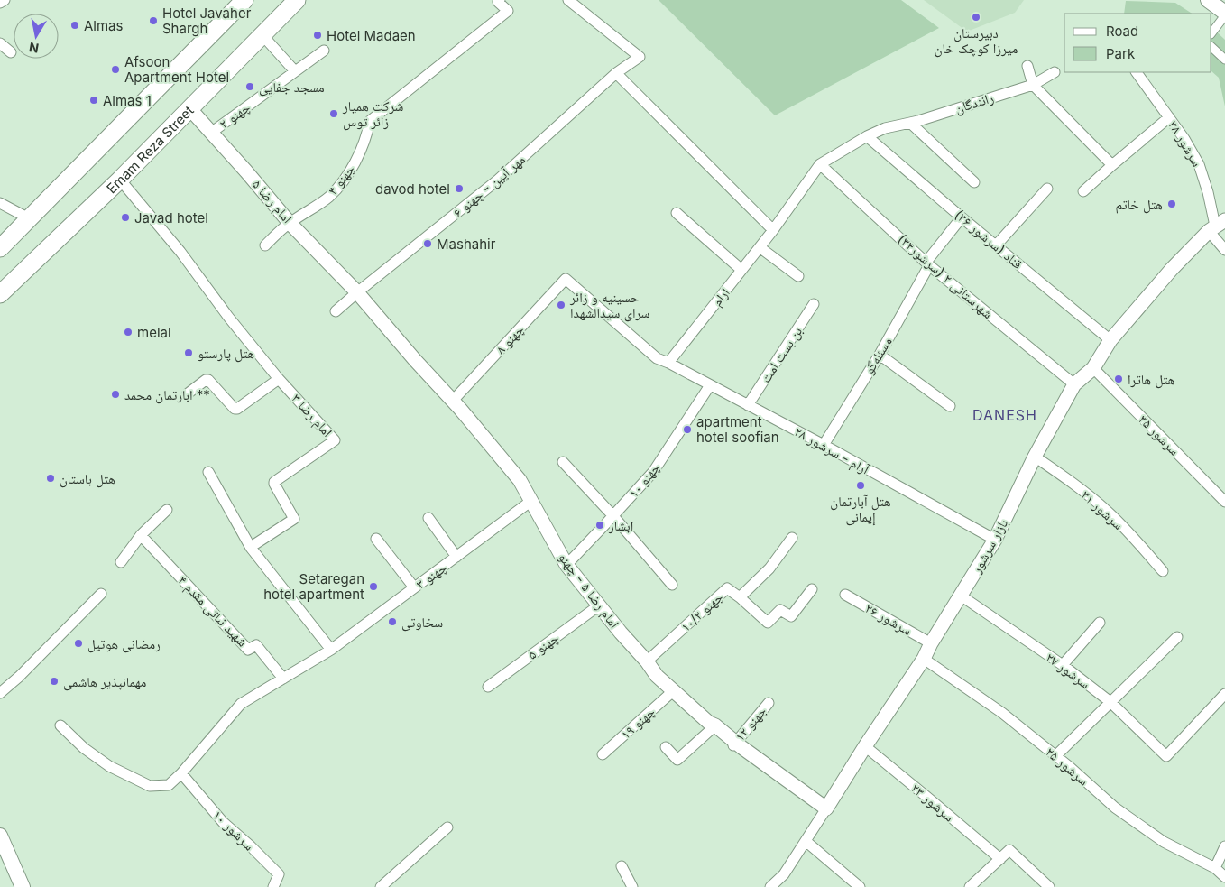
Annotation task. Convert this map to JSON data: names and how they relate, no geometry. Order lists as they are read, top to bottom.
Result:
{
  "streets": {
    "main road": ["Emam Reza Street"],
    "street": [
      "رانندگان",
      "چهنو ۲",
      "سرشور ۳۸",
      "چهنو ۴",
      "مهر آیین - چهنو ۶",
      "امام رضا ۵",
      "قناد (سرشور ۳۶)",
      "شهرستانی ۲ (سرشور۳۴)",
      "ارام",
      "چهنو ۸",
      "بن بست امت",
      "مسئله‌گو",
      "امام رضا ۳",
      "سرشور ۳۵",
      "آرام - سرشور ۲۸",
      "چهنو ۱۰",
      "سرشور ۳۱",
      "بازار سرشور",
      "چهنو ۳",
      "امام رضا ۵ - چهنو",
      "شهید نباتی مقدم ۴",
      "چهنو ۱۰/۲",
      "سرشور ۲۶",
      "چهنو ۵",
      "سرشور ۲۷",
      "چهنو ۱۹",
      "چهنو ۱۲",
      "سرشور ۲۵",
      "سرشور ۲۳",
      "سرشور ۱۰"
    ]
  },
  "crossings": [
    ["رانندگان", "قناد (سرشور ۳۶)"],
    ["رانندگان", "شهرستانی ۲ (سرشور۳۴)"],
    ["رانندگان", "ارام"],
    ["چهنو ۲", "امام رضا ۵"],
    ["سرشور ۳۸", "بازار سرشور"],
    ["Emam Reza Street", "امام رضا ۵"],
    ["Emam Reza Street", "امام رضا ۳"],
    ["چهنو ۴", "امام رضا ۵"],
    ["مهر آیین - چهنو ۶", "امام رضا ۵"],
    ["مهر آیین - چهنو ۶", "امام رضا ۵ - چهنو"],
    ["امام رضا ۵", "امام رضا ۵ - چهنو"],
    ["قناد (سرشور ۳۶)", "مسئله‌گو"],
    ["قناد (سرشور ۳۶)", "بازار سرشور"],
    ["شهرستانی ۲ (سرشور۳۴)", "مسئله‌گو"],
    ["شهرستانی ۲ (سرشور۳۴)", "بازار سرشور"],
    ["ارام", "آرام - سرشور ۲۸"],
    ["چهنو ۸", "آرام - سرشور ۲۸"],
    ["چهنو ۸", "امام رضا ۵ - چهنو"],
    ["بن بست امت", "آرام - سرشور ۲۸"],
    ["مسئله‌گو", "آرام - سرشور ۲۸"],
    ["سرشور ۳۵", "بازار سرشور"],
    ["آرام - سرشور ۲۸", "چهنو ۱۰"],
    ["آرام - سرشور ۲۸", "بازار سرشور"],
    ["چهنو ۱۰", "امام رضا ۵ - چهنو"],
    ["سرشور ۳۱", "بازار سرشور"],
    ["بازار سرشور", "امام رضا ۵ - چهنو"],
    ["بازار سرشور", "سرشور ۲۶"],
    ["بازار سرشور", "سرشور ۲۷"],
    ["بازار سرشور", "سرشور ۲۵"],
    ["بازار سرشور", "سرشور ۲۳"],
    ["چهنو ۳", "امام رضا ۵ - چهنو"],
    ["چهنو ۳", "شهید نباتی مقدم ۴"],
    ["چهنو ۳", "سرشور ۱۰"],
    ["امام رضا ۵ - چهنو", "چهنو ۱۰/۲"],
    ["امام رضا ۵ - چهنو", "چهنو ۵"],
    ["امام رضا ۵ - چهنو", "چهنو ۱۹"],
    ["امام رضا ۵ - چهنو", "چهنو ۱۲"]
  ],
  "districts": ["DANESH"],
  "places": [
    "دبیرستان میرزا کوچک خان",
    "Hotel Javaher Shargh",
    "Almas",
    "Hotel Madaen",
    "Afsoon Apartment Hotel",
    "مسجد جفایی",
    "Almas 1",
    "شرکت همیار زائر توس",
    "davod hotel",
    "هتل خاتم",
    "Javad hotel",
    "Mashahir",
    "حسینیه و زائر سرای سیدالشهدا",
    "melal",
    "هتل پارستو",
    "هتل هاترا",
    "ابارتمان محمد **",
    "apartment hotel soofian",
    "هتل باستان",
    "هتل آبارتمان إیمانی",
    "ابشار",
    "Setaregan hotel apartment",
    "سخاوتی",
    "رمضانی هوتیل",
    "مهمانپذیر هاشمی"
  ],
  "legend": ["Road", "Park"],
  "north": "bottom"
}
